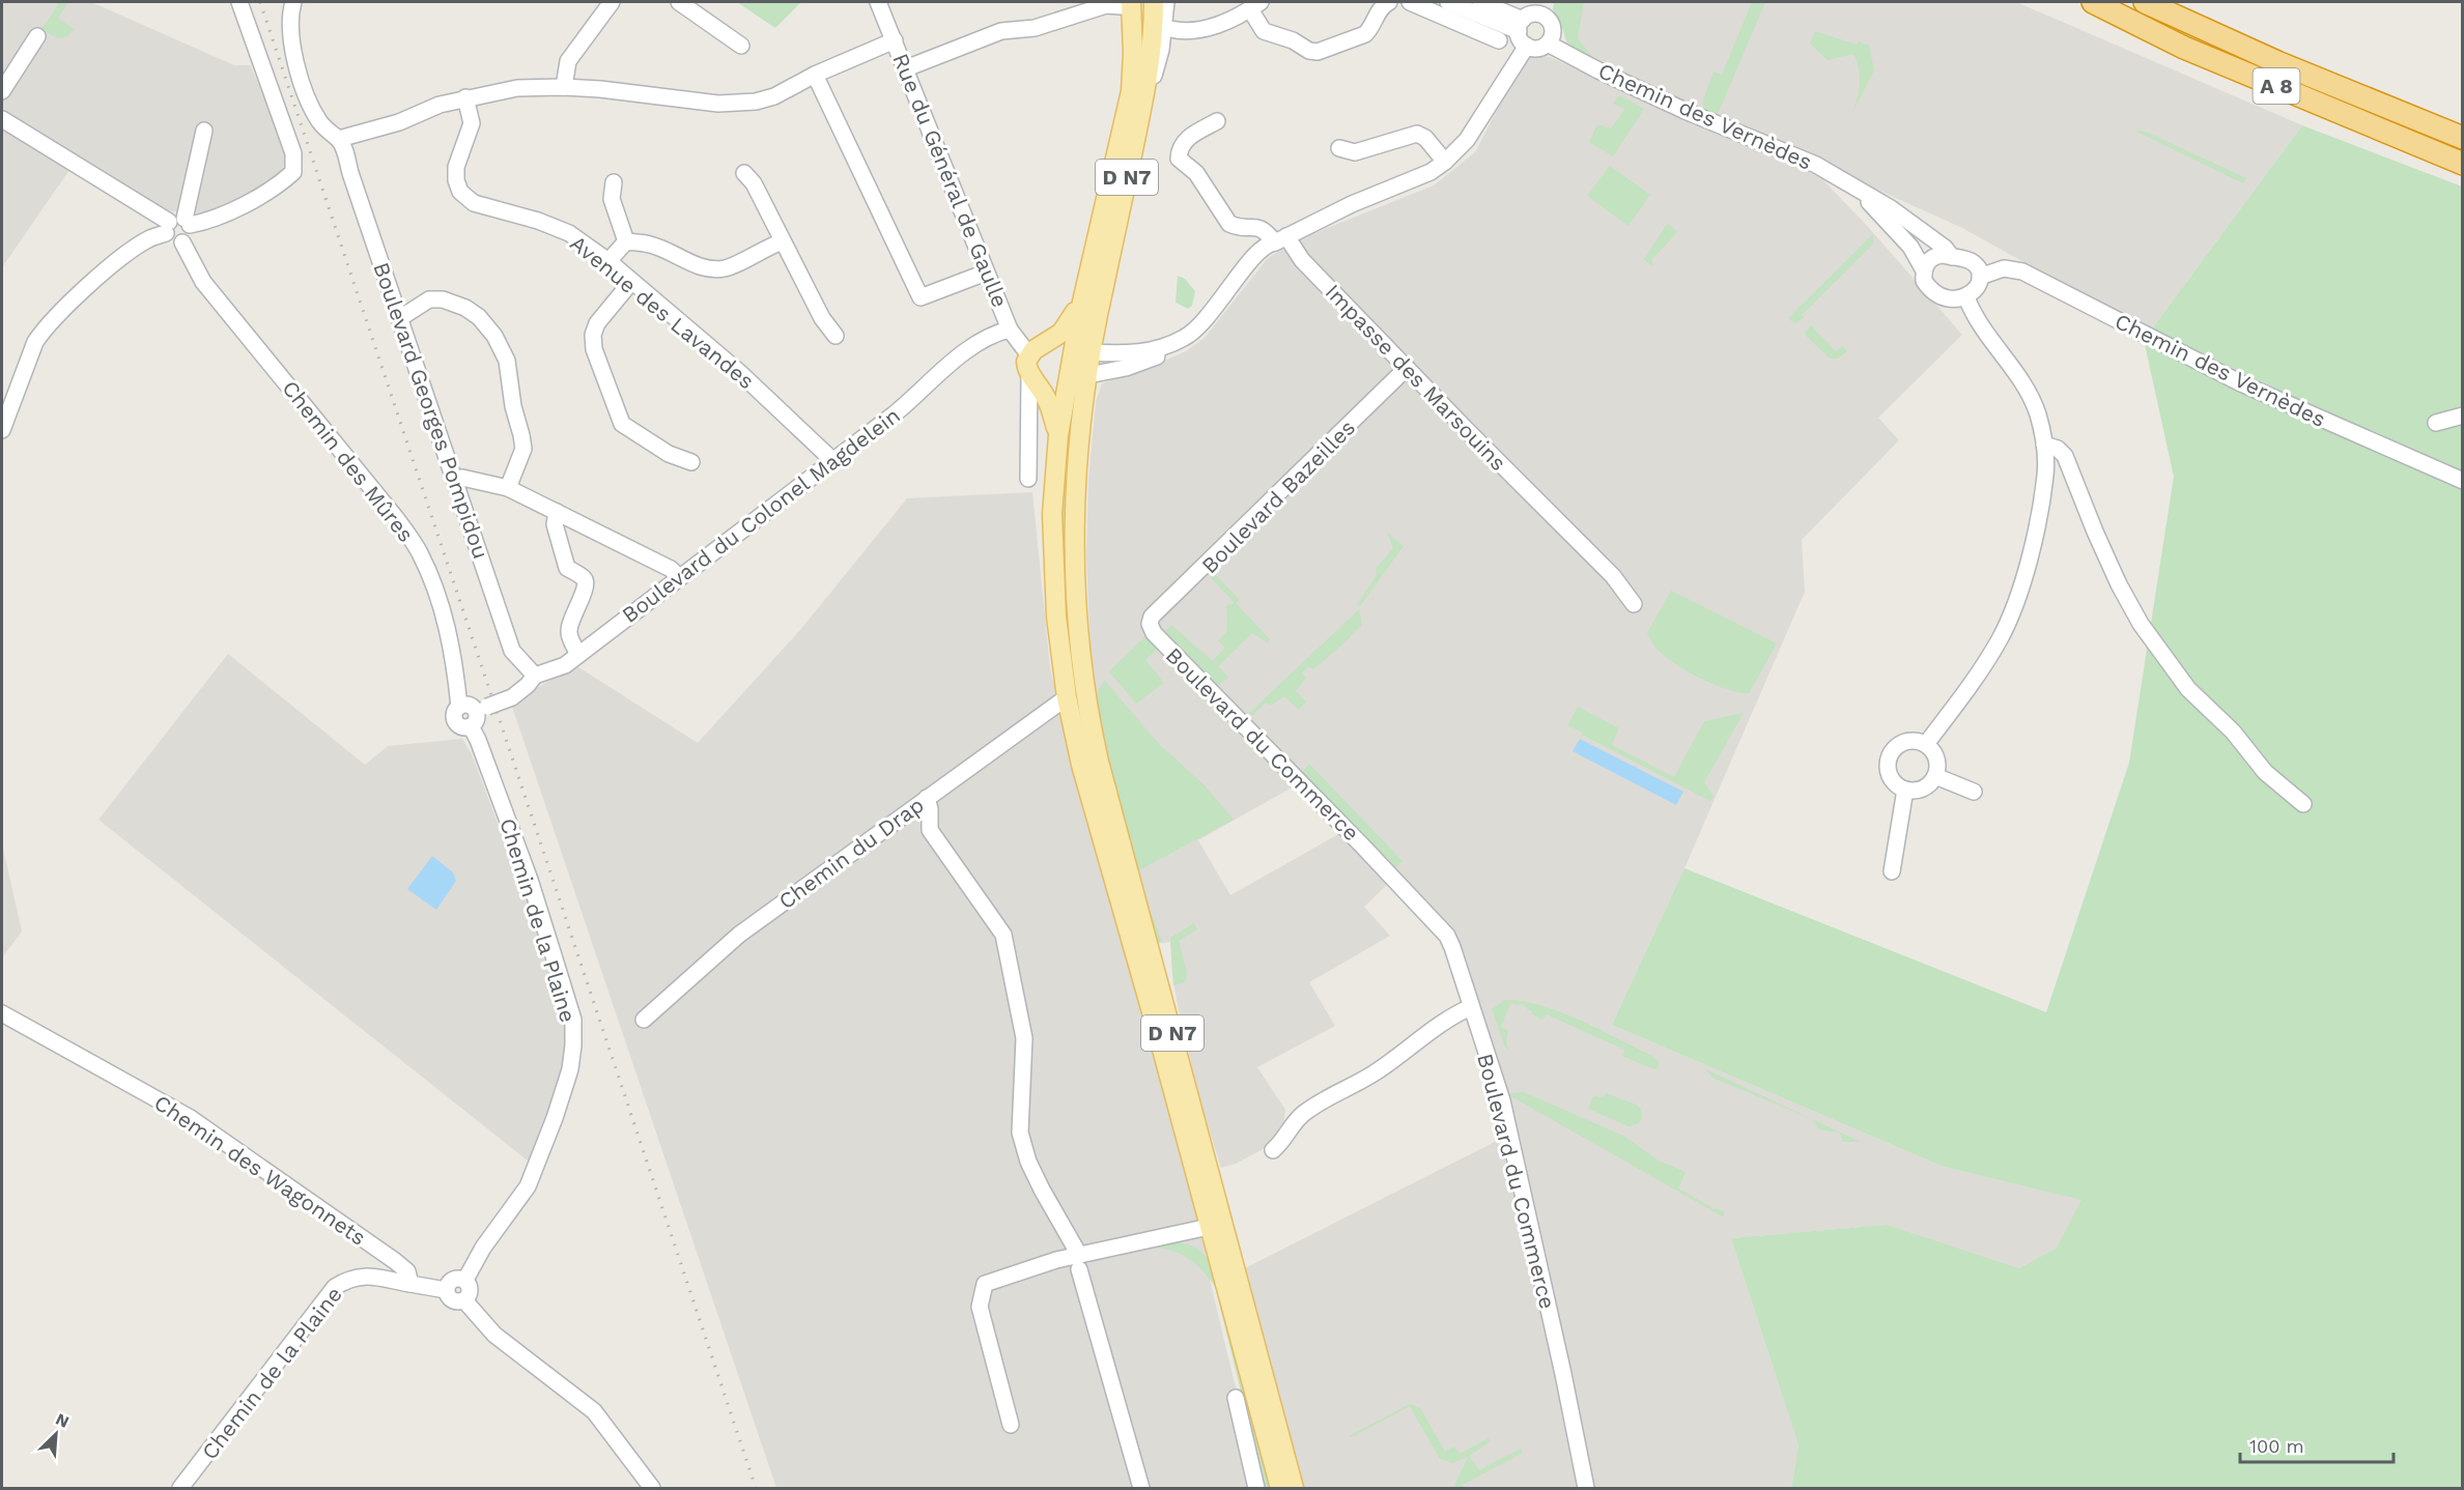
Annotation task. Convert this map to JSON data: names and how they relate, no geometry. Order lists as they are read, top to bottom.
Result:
{
  "streets": {
    "highway": ["A 8"],
    "main road": ["D N7"],
    "street": [
      "Chemin des Vernèdes",
      "Rue du Général de Gaulle",
      "Avenue des Lavandes",
      "Impasse des Marsouins",
      "Boulevard Georges Pompidou",
      "Chemin des Mûres",
      "Boulevard Bazeilles",
      "Boulevard du Colonel Magdelein",
      "Boulevard du Commerce",
      "Chemin du Drap",
      "Chemin de la Plaine",
      "Chemin des Wagonnets"
    ]
  },
  "crossings": [
    ["D N7", "Chemin du Drap"],
    ["Rue du Général de Gaulle", "Boulevard du Colonel Magdelein"],
    ["Avenue des Lavandes", "Boulevard du Colonel Magdelein"],
    ["Impasse des Marsouins", "Boulevard Bazeilles"],
    ["Boulevard Georges Pompidou", "Boulevard du Colonel Magdelein"],
    ["Chemin des Mûres", "Boulevard du Colonel Magdelein"],
    ["Chemin des Mûres", "Chemin de la Plaine"],
    ["Boulevard Bazeilles", "Boulevard du Commerce"],
    ["Boulevard du Colonel Magdelein", "Chemin de la Plaine"],
    ["Chemin de la Plaine", "Chemin des Wagonnets"]
  ],
  "scale_bar": "100 m",
  "north": "top right"
}
